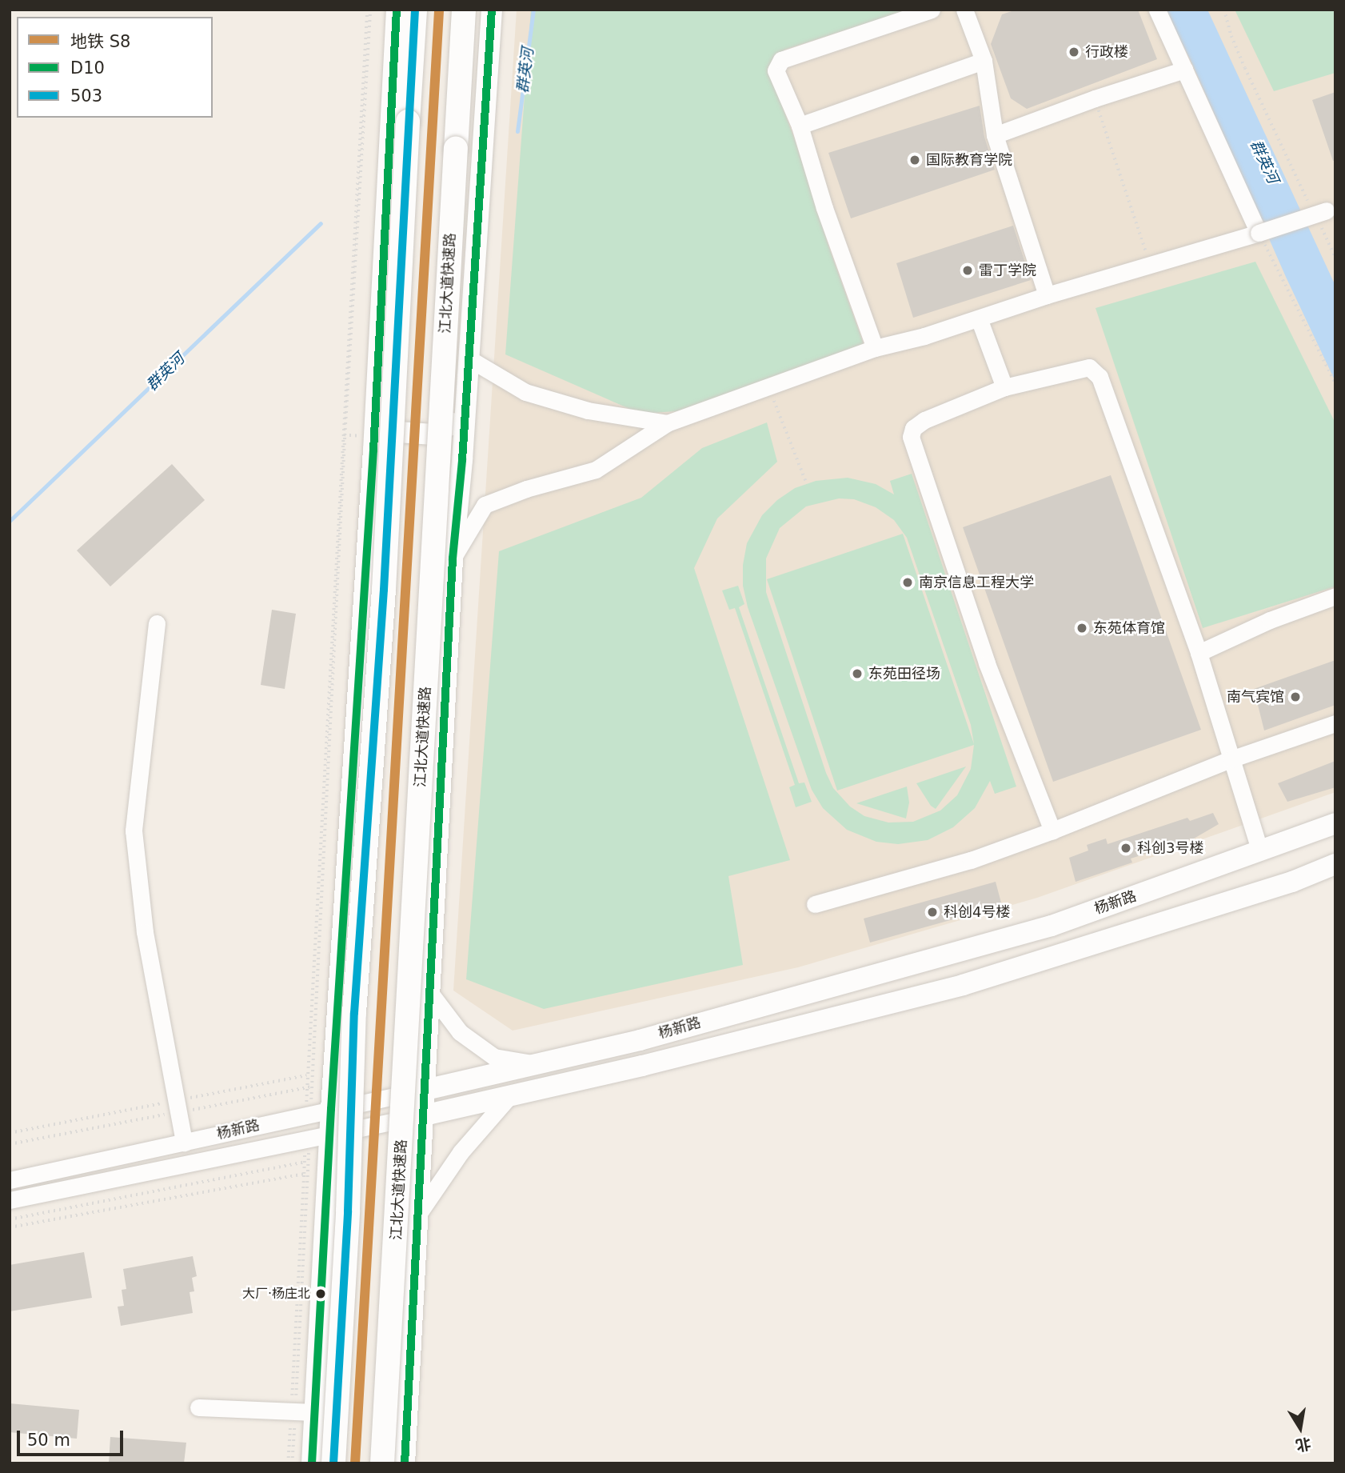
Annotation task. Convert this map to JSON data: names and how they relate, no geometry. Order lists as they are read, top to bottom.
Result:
{
  "streets": {
    "highway": ["江北大道快速路"],
    "main road": ["杨新路"]
  },
  "water": ["群英河"],
  "places": [
    "行政楼",
    "国际教育学院",
    "雷丁学院",
    "南京信息工程大学",
    "东苑体育馆",
    "东苑田径场",
    "南气宾馆",
    "科创3号楼",
    "科创4号楼",
    "大厂·杨庄北"
  ],
  "lines": ["metro line S8", "transit line D10", "transit line 503"],
  "legend": ["地铁 S8", "D10", "503"],
  "scale_bar": "50 m",
  "north": "bottom"
}
